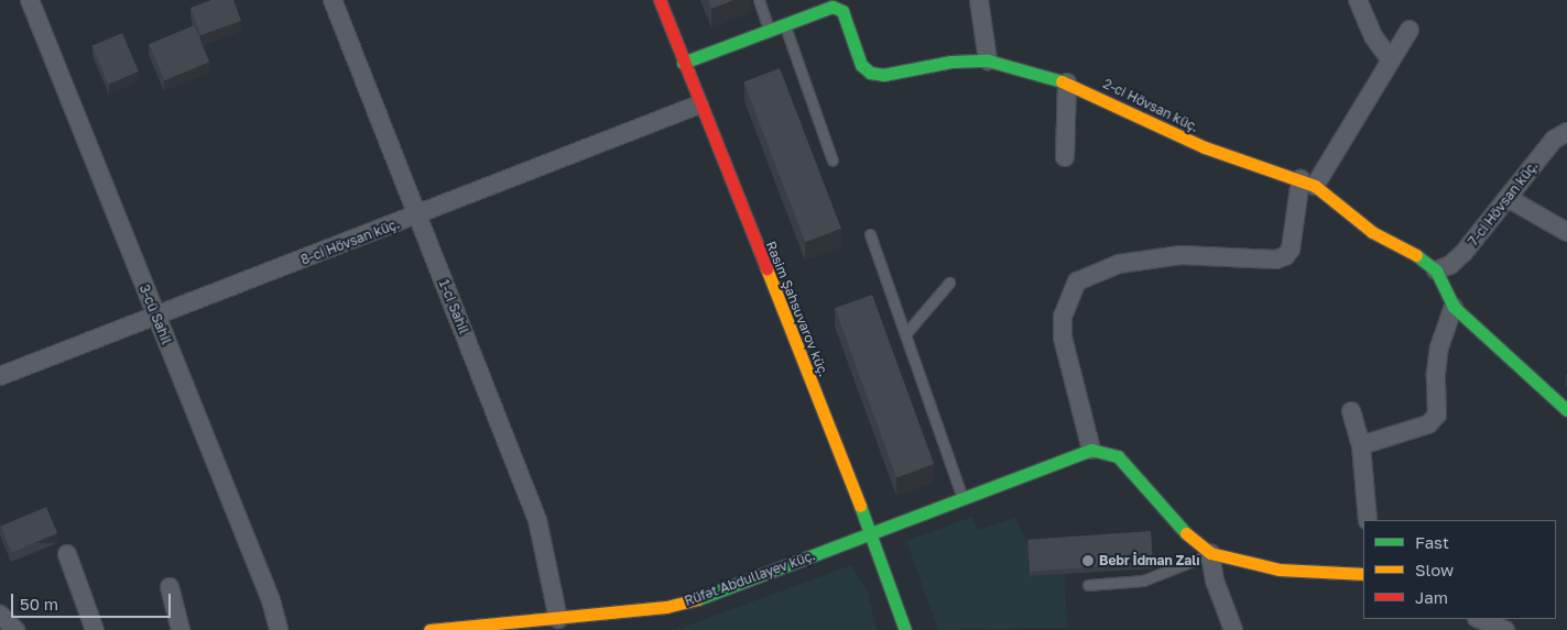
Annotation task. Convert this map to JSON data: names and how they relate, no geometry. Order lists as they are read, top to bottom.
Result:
{
  "streets": {
    "street": [
      "2-ci Hövsan küç.",
      "7-ci Hövsan küç.",
      "8-ci Hövsan küç.",
      "1-ci Sahil",
      "Rasim Şahsuvarov küç.",
      "3-cü Sahil",
      "Rüfət Abdullayev küç."
    ]
  },
  "crossings": [
    ["2-ci Hövsan küç.", "7-ci Hövsan küç."],
    ["2-ci Hövsan küç.", "Rasim Şahsuvarov küç."],
    ["8-ci Hövsan küç.", "1-ci Sahil"],
    ["8-ci Hövsan küç.", "Rasim Şahsuvarov küç."],
    ["8-ci Hövsan küç.", "3-cü Sahil"],
    ["1-ci Sahil", "Rüfət Abdullayev küç."],
    ["Rasim Şahsuvarov küç.", "Rüfət Abdullayev küç."]
  ],
  "places": ["Bebr İdman Zalı"],
  "legend": ["Fast", "Slow", "Jam"],
  "scale_bar": "50 m"
}
